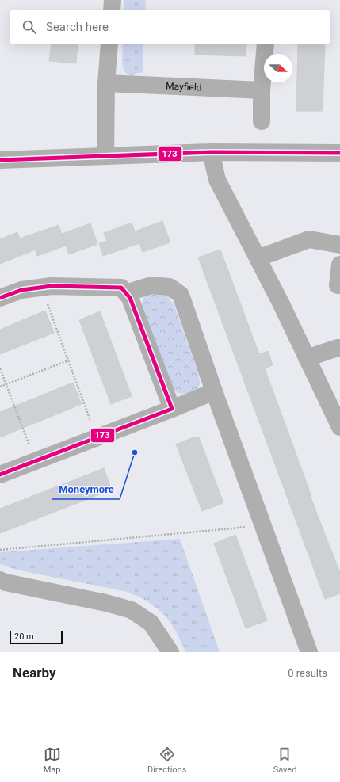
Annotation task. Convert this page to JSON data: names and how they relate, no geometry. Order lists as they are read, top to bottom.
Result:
{
  "streets": {
    "street": ["Mayfield"]
  },
  "places": ["Moneymore"],
  "lines": ["transit line 173"],
  "scale_bar": "20 m",
  "north": "right",
  "page": {
    "search": "Search here",
    "scale": "20 m",
    "heading": ["Nearby", "0 results"],
    "nav": ["Map", "Directions", "Saved"]
  }
}
